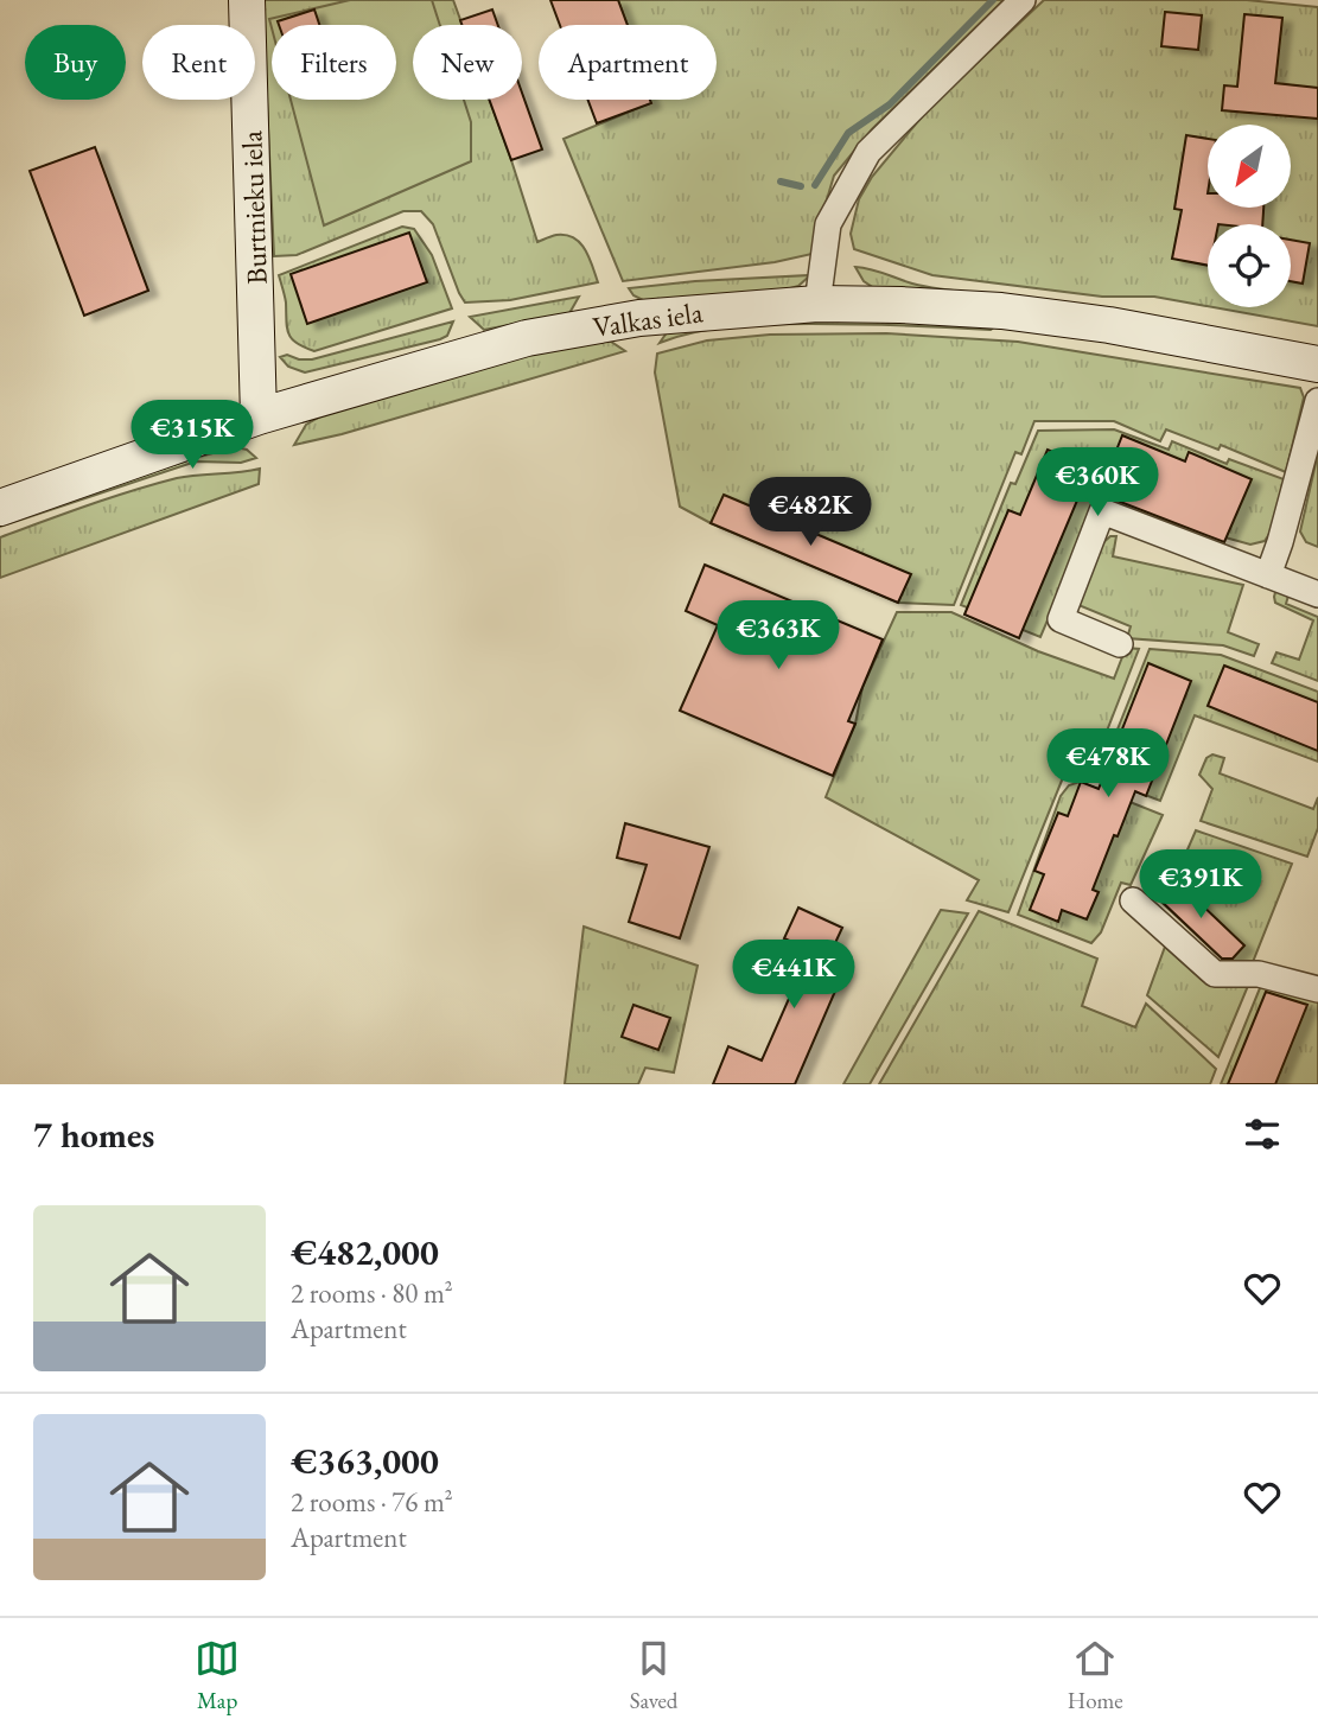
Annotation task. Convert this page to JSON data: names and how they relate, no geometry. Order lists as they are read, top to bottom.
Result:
{
  "streets": {
    "main road": ["Burtnieku iela", "Valkas iela"]
  },
  "crossings": [
    ["Burtnieku iela", "Valkas iela"]
  ],
  "north": "bottom left",
  "page": {
    "chip": [
      "Buy",
      "Rent",
      "Filters",
      "New",
      "Apartment"
    ],
    "price": [
      "€315K",
      "€360K",
      "€482K",
      "€363K",
      "€478K",
      "€391K",
      "€441K"
    ],
    "heading": "7 homes",
    "list": [
      {
        "name": "€482,000",
        "note": "2 rooms · 80 m² · Apartment"
      },
      {
        "name": "€363,000",
        "note": "2 rooms · 76 m² · Apartment"
      }
    ],
    "tabs": ["Map", "Saved", "Home"]
  }
}
